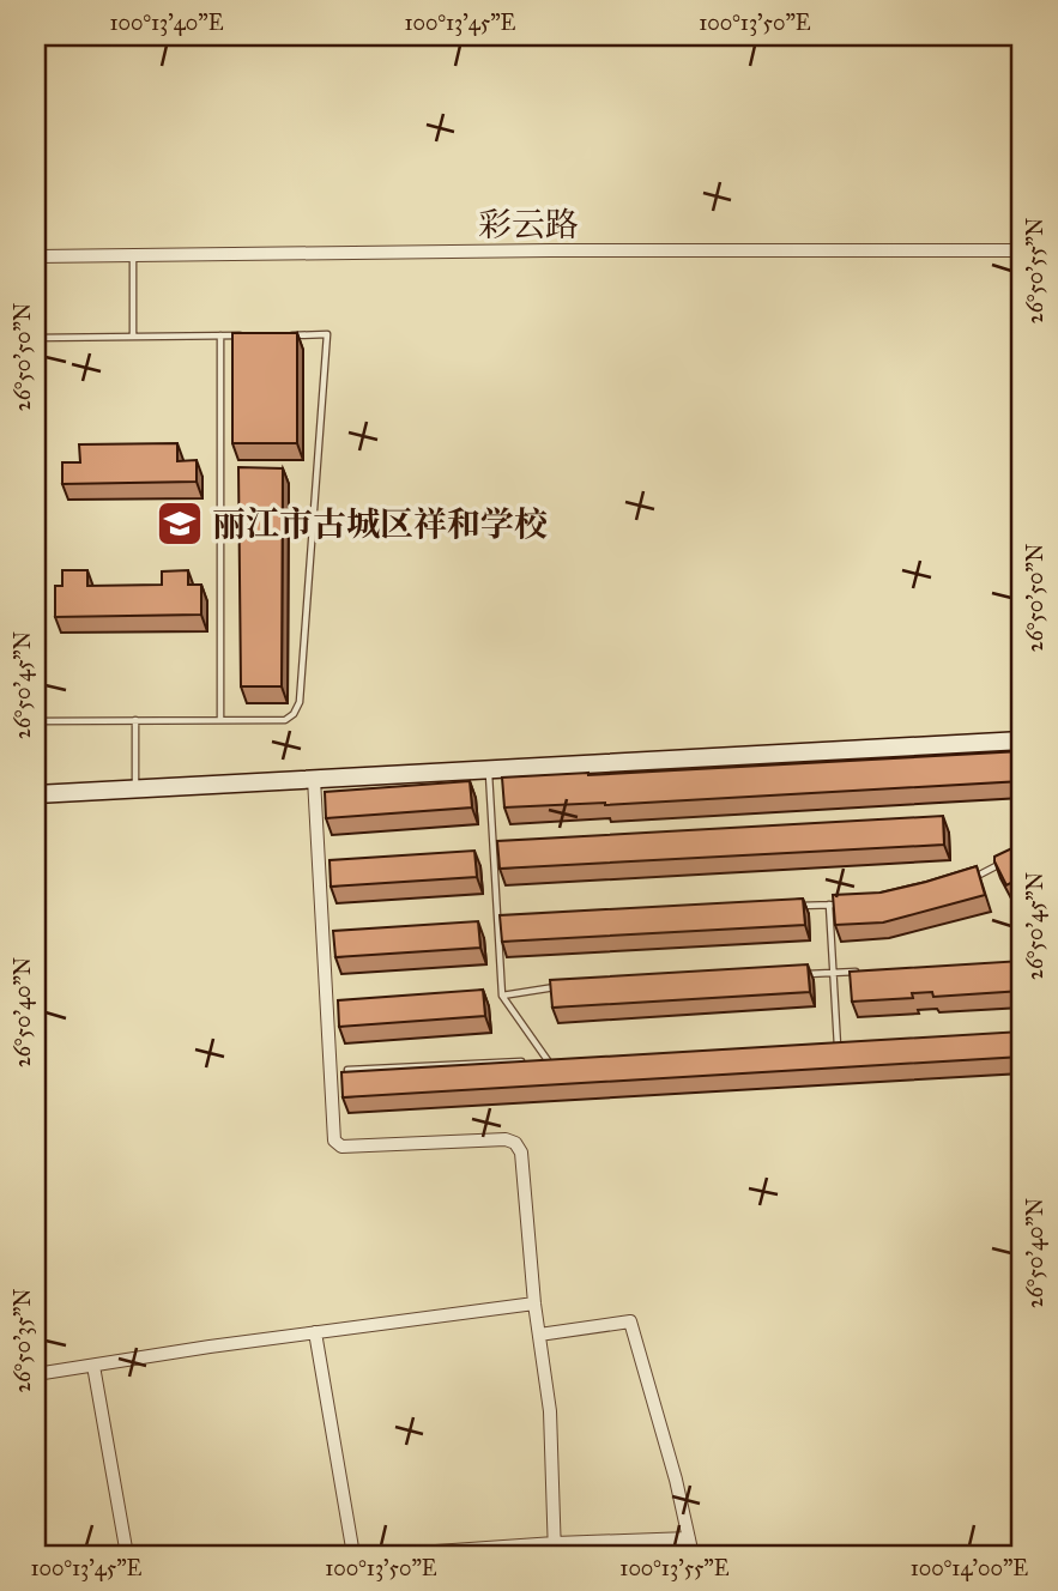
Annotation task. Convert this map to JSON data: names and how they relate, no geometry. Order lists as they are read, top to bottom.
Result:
{
  "streets": {
    "street": ["彩云路"]
  },
  "places": {
    "school or university": ["丽江市古城区祥和学校"]
  },
  "coordinates": [
    "100°13'40\"E",
    "100°13'45\"E",
    "100°13'50\"E",
    "26°50'55\"N",
    "26°50'50\"N",
    "26°50'45\"N",
    "26°50'40\"N",
    "26°50'35\"N",
    "100°13'55\"E",
    "100°14'00\"E"
  ]
}
